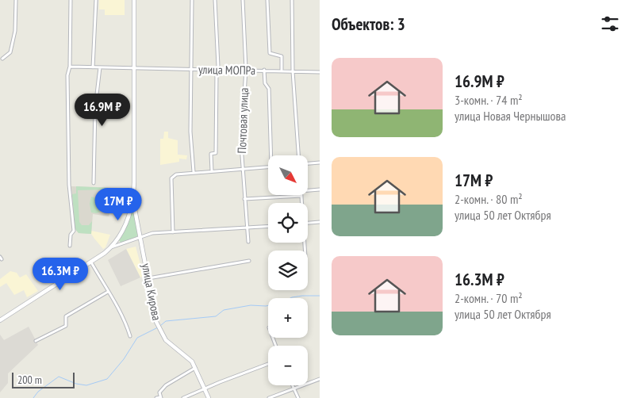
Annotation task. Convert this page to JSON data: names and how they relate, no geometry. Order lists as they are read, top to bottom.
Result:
{
  "streets": {
    "main road": ["улица Кирова"],
    "street": ["улица МОПРа", "Почтовая улица"]
  },
  "crossings": [
    ["улица МОПРа", "Почтовая улица"]
  ],
  "scale_bar": "200 m",
  "north": "bottom right",
  "page": {
    "heading": "Объектов: 3",
    "list": [
      {
        "name": "16.9M ₽",
        "note": "3-комн. · 74 m² · улица Новая Чернышова"
      },
      {
        "name": "17M ₽",
        "note": "2-комн. · 80 m² · улица 50 лет Октября"
      },
      {
        "name": "16.3M ₽",
        "note": "2-комн. · 70 m² · улица 50 лет Октября"
      }
    ],
    "price": ["16.9M ₽", "17M ₽", "16.3M ₽"],
    "map_buttons": ["+", "−"],
    "scale": "200 m"
  }
}
